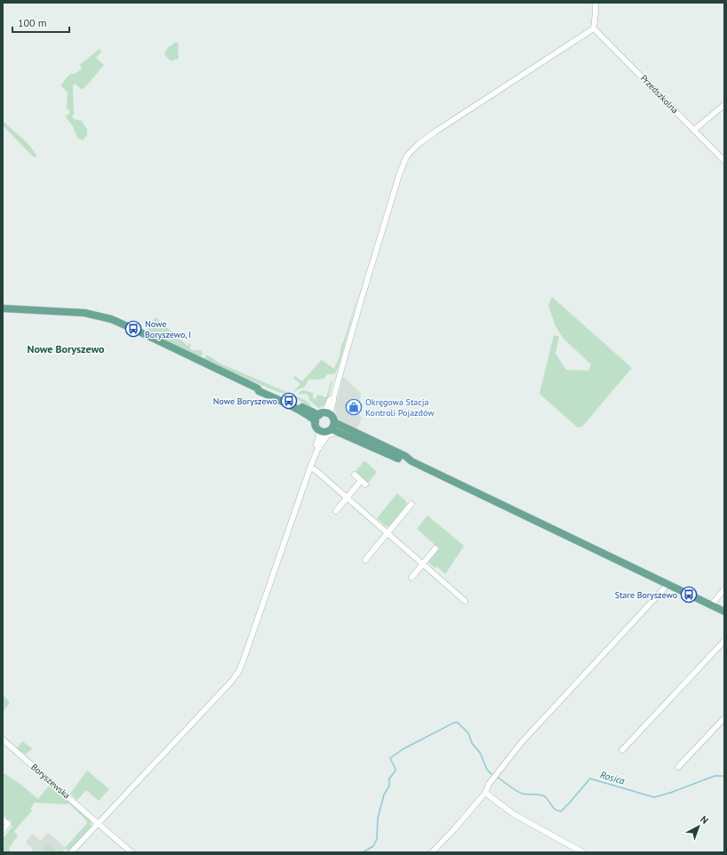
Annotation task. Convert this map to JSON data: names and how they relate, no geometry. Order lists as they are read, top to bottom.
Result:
{
  "streets": {
    "street": ["Przedszkolna", "Boryszewska"]
  },
  "districts": ["Nowe Boryszewo"],
  "water": ["Rosica"],
  "places": {
    "bus stop": ["Nowe Boryszewo, I", "Nowe Boryszewo", "Stare Boryszewo"],
    "shop": ["Okręgowa Stacja Kontroli Pojazdów"]
  },
  "scale_bar": "100 m",
  "north": "top right"
}
